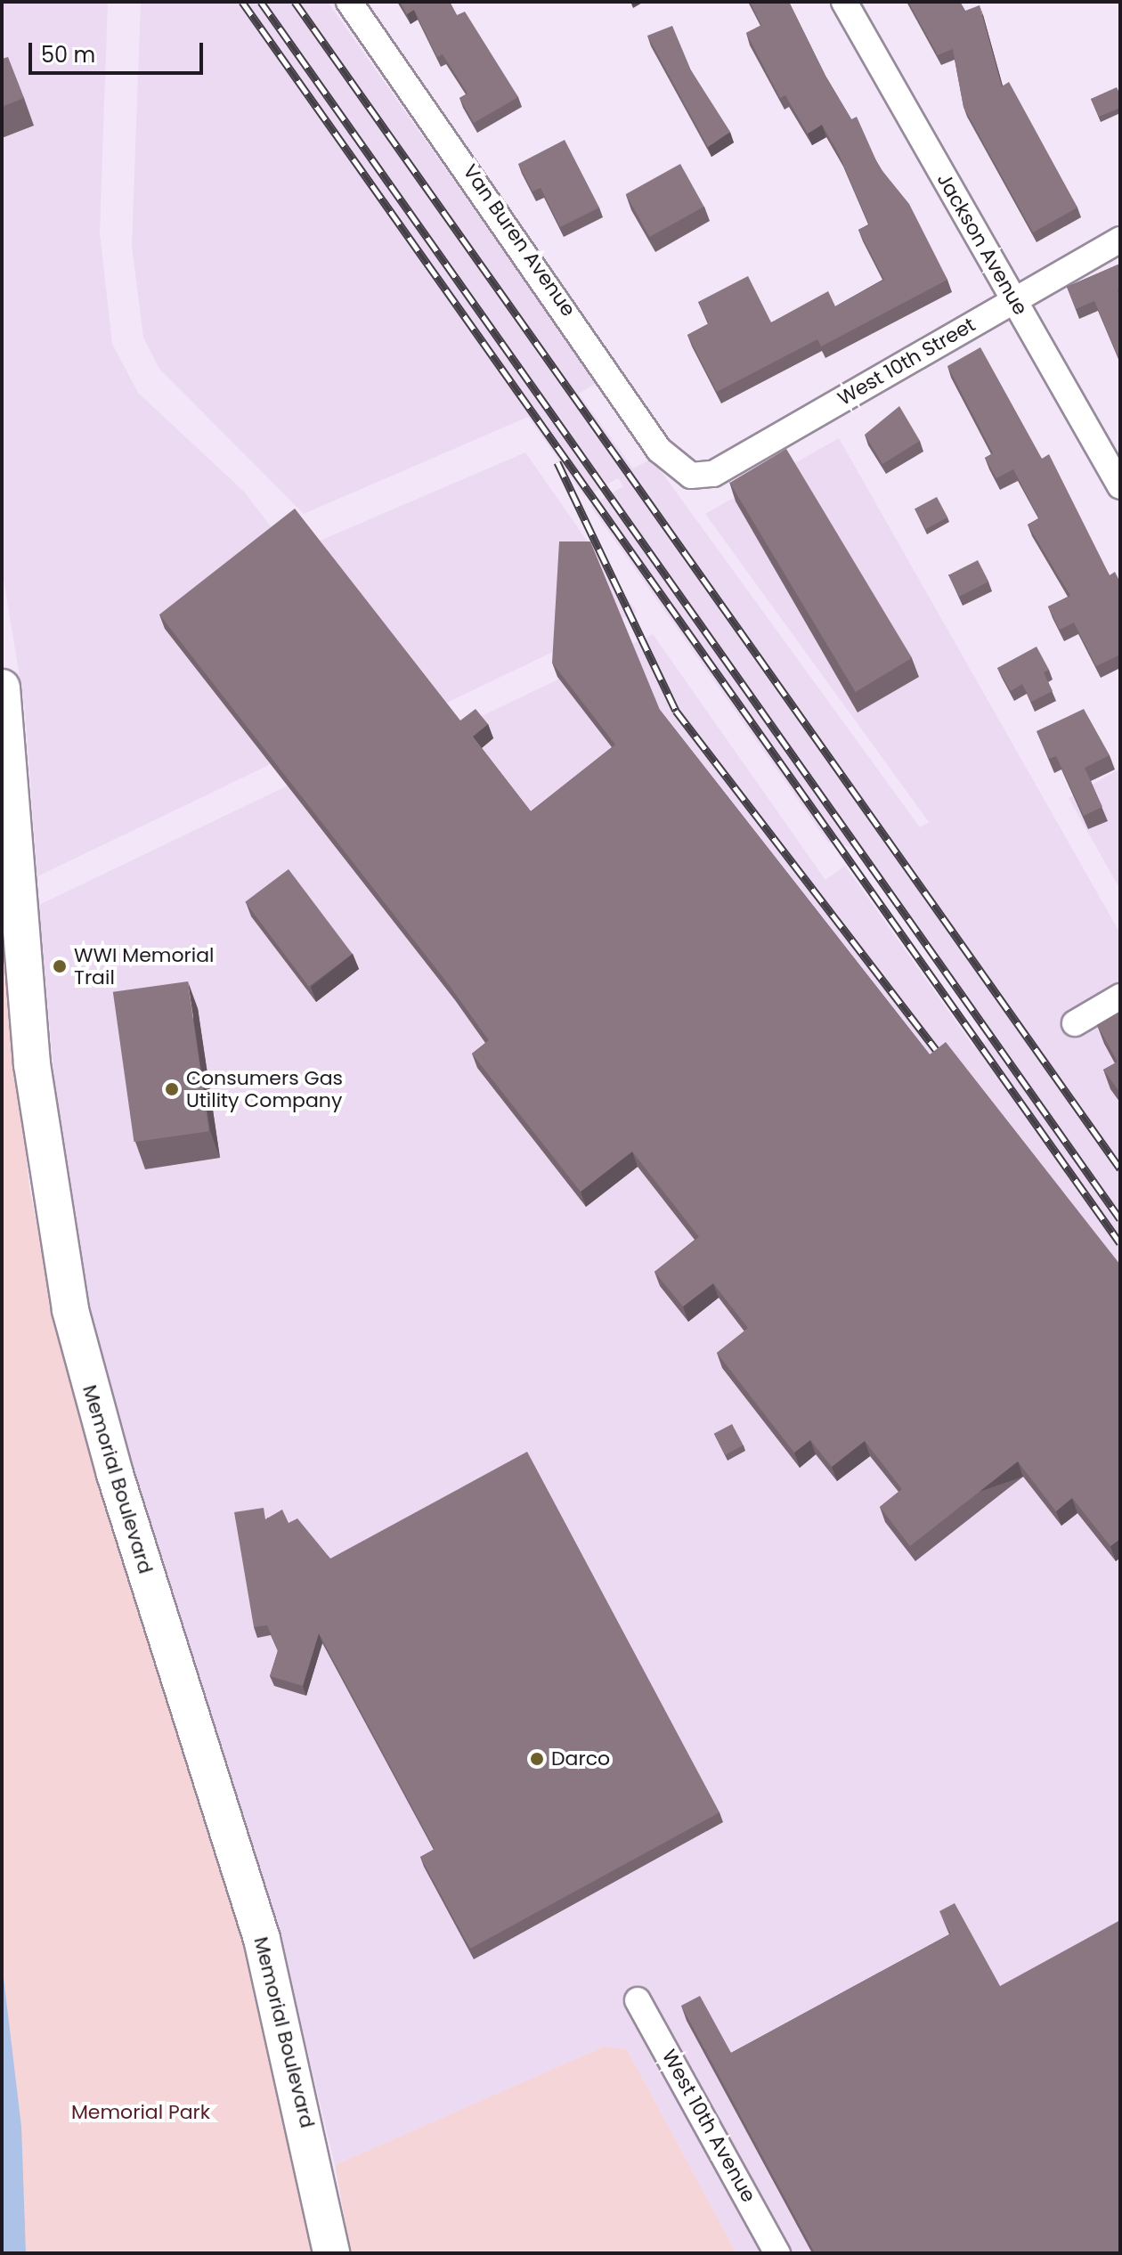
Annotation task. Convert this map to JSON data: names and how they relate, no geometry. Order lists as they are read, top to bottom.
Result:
{
  "streets": {
    "street": [
      "Van Buren Avenue",
      "Jackson Avenue",
      "West 10th Street",
      "Memorial Boulevard",
      "West 10th Avenue"
    ]
  },
  "crossings": [
    ["Van Buren Avenue", "West 10th Street"],
    ["Jackson Avenue", "West 10th Street"]
  ],
  "parks": ["Memorial Park"],
  "places": ["WWI Memorial Trail", "Consumers Gas Utility Company", "Darco"],
  "scale_bar": "50 m"
}
